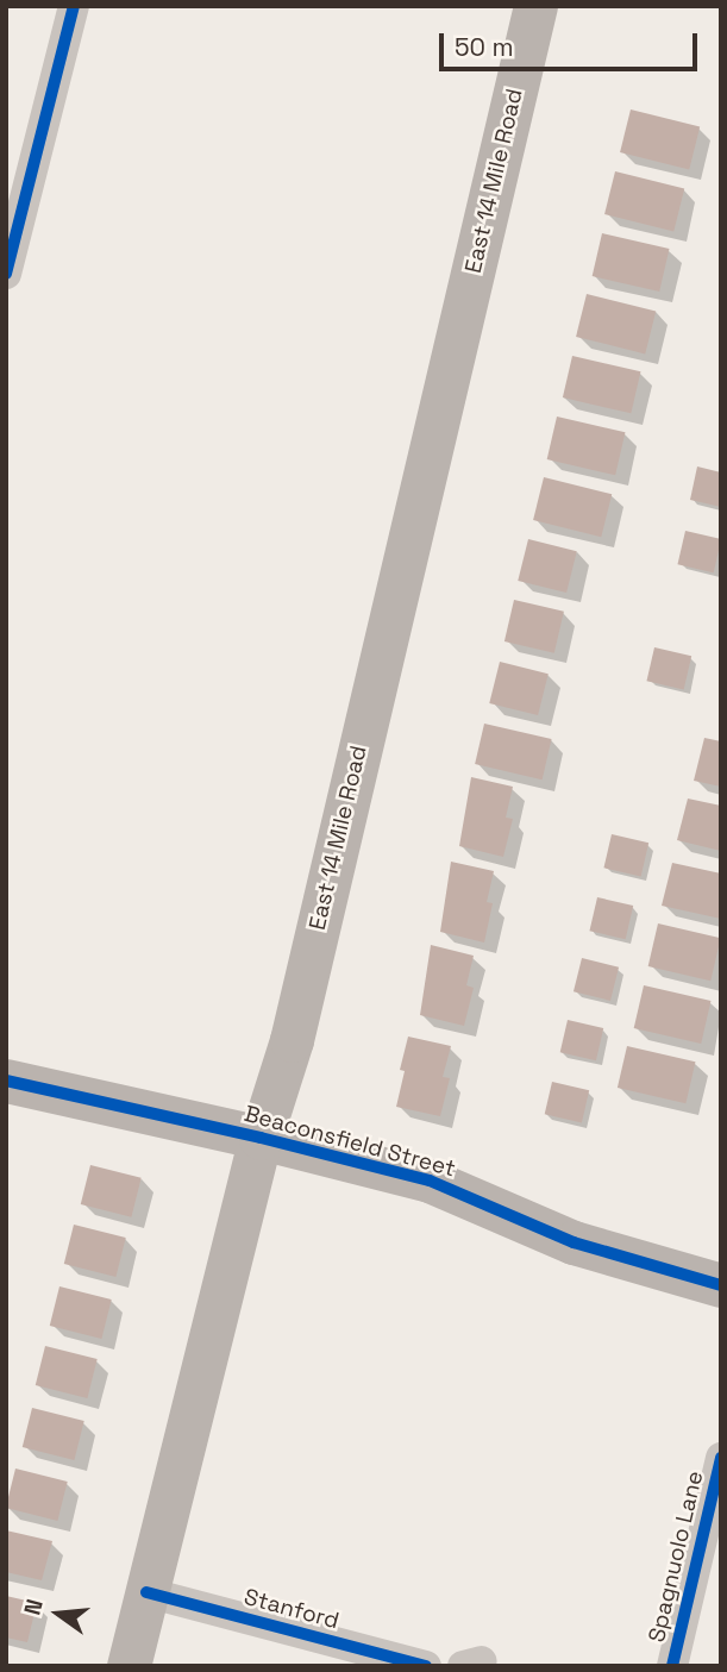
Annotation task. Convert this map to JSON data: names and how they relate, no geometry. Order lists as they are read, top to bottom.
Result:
{
  "streets": {
    "main road": ["East 14 Mile Road", "Beaconsfield Street"],
    "street": ["Spagnuolo Lane", "Stanford"]
  },
  "crossings": [
    ["East 14 Mile Road", "Beaconsfield Street"],
    ["East 14 Mile Road", "Stanford"]
  ],
  "scale_bar": "50 m",
  "north": "left"
}
